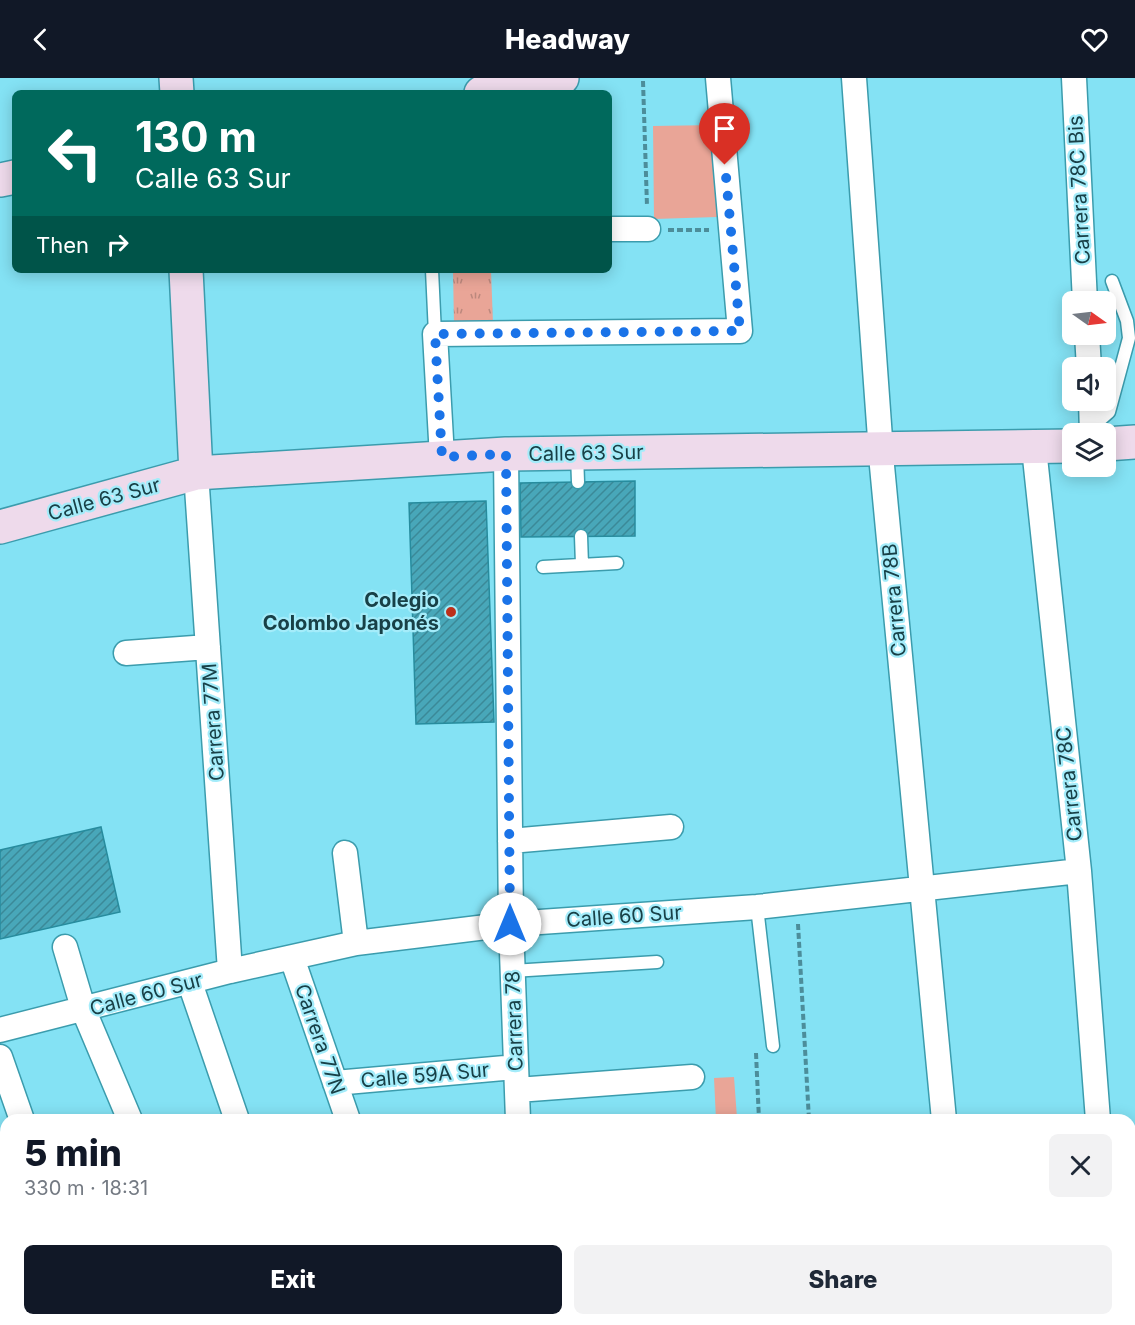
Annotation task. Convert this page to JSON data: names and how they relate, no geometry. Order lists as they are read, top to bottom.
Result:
{
  "streets": {
    "main road": ["Calle 63 Sur"],
    "street": [
      "Carrera 78C Bis",
      "Carrera 78B",
      "Carrera 77M",
      "Carrera 78C",
      "Calle 60 Sur",
      "Carrera 78",
      "Carrera 77N",
      "Calle 59A Sur"
    ]
  },
  "crossings": [
    ["Calle 63 Sur", "Carrera 78B"],
    ["Calle 63 Sur", "Carrera 77M"],
    ["Calle 63 Sur", "Carrera 78C"],
    ["Calle 63 Sur", "Carrera 78"],
    ["Carrera 78B", "Calle 60 Sur"],
    ["Carrera 77M", "Calle 60 Sur"],
    ["Carrera 78C", "Calle 60 Sur"],
    ["Calle 60 Sur", "Carrera 78"],
    ["Calle 60 Sur", "Carrera 77N"],
    ["Carrera 78", "Calle 59A Sur"],
    ["Carrera 77N", "Calle 59A Sur"]
  ],
  "places": ["Colegio Colombo Japonés"],
  "north": "right",
  "page": {
    "header": "Headway",
    "turn": ["130 m", "Calle 63 Sur"],
    "then": "Then",
    "heading": ["5 min", "330 m · 18:31"],
    "buttons": ["Exit", "Share"]
  }
}
